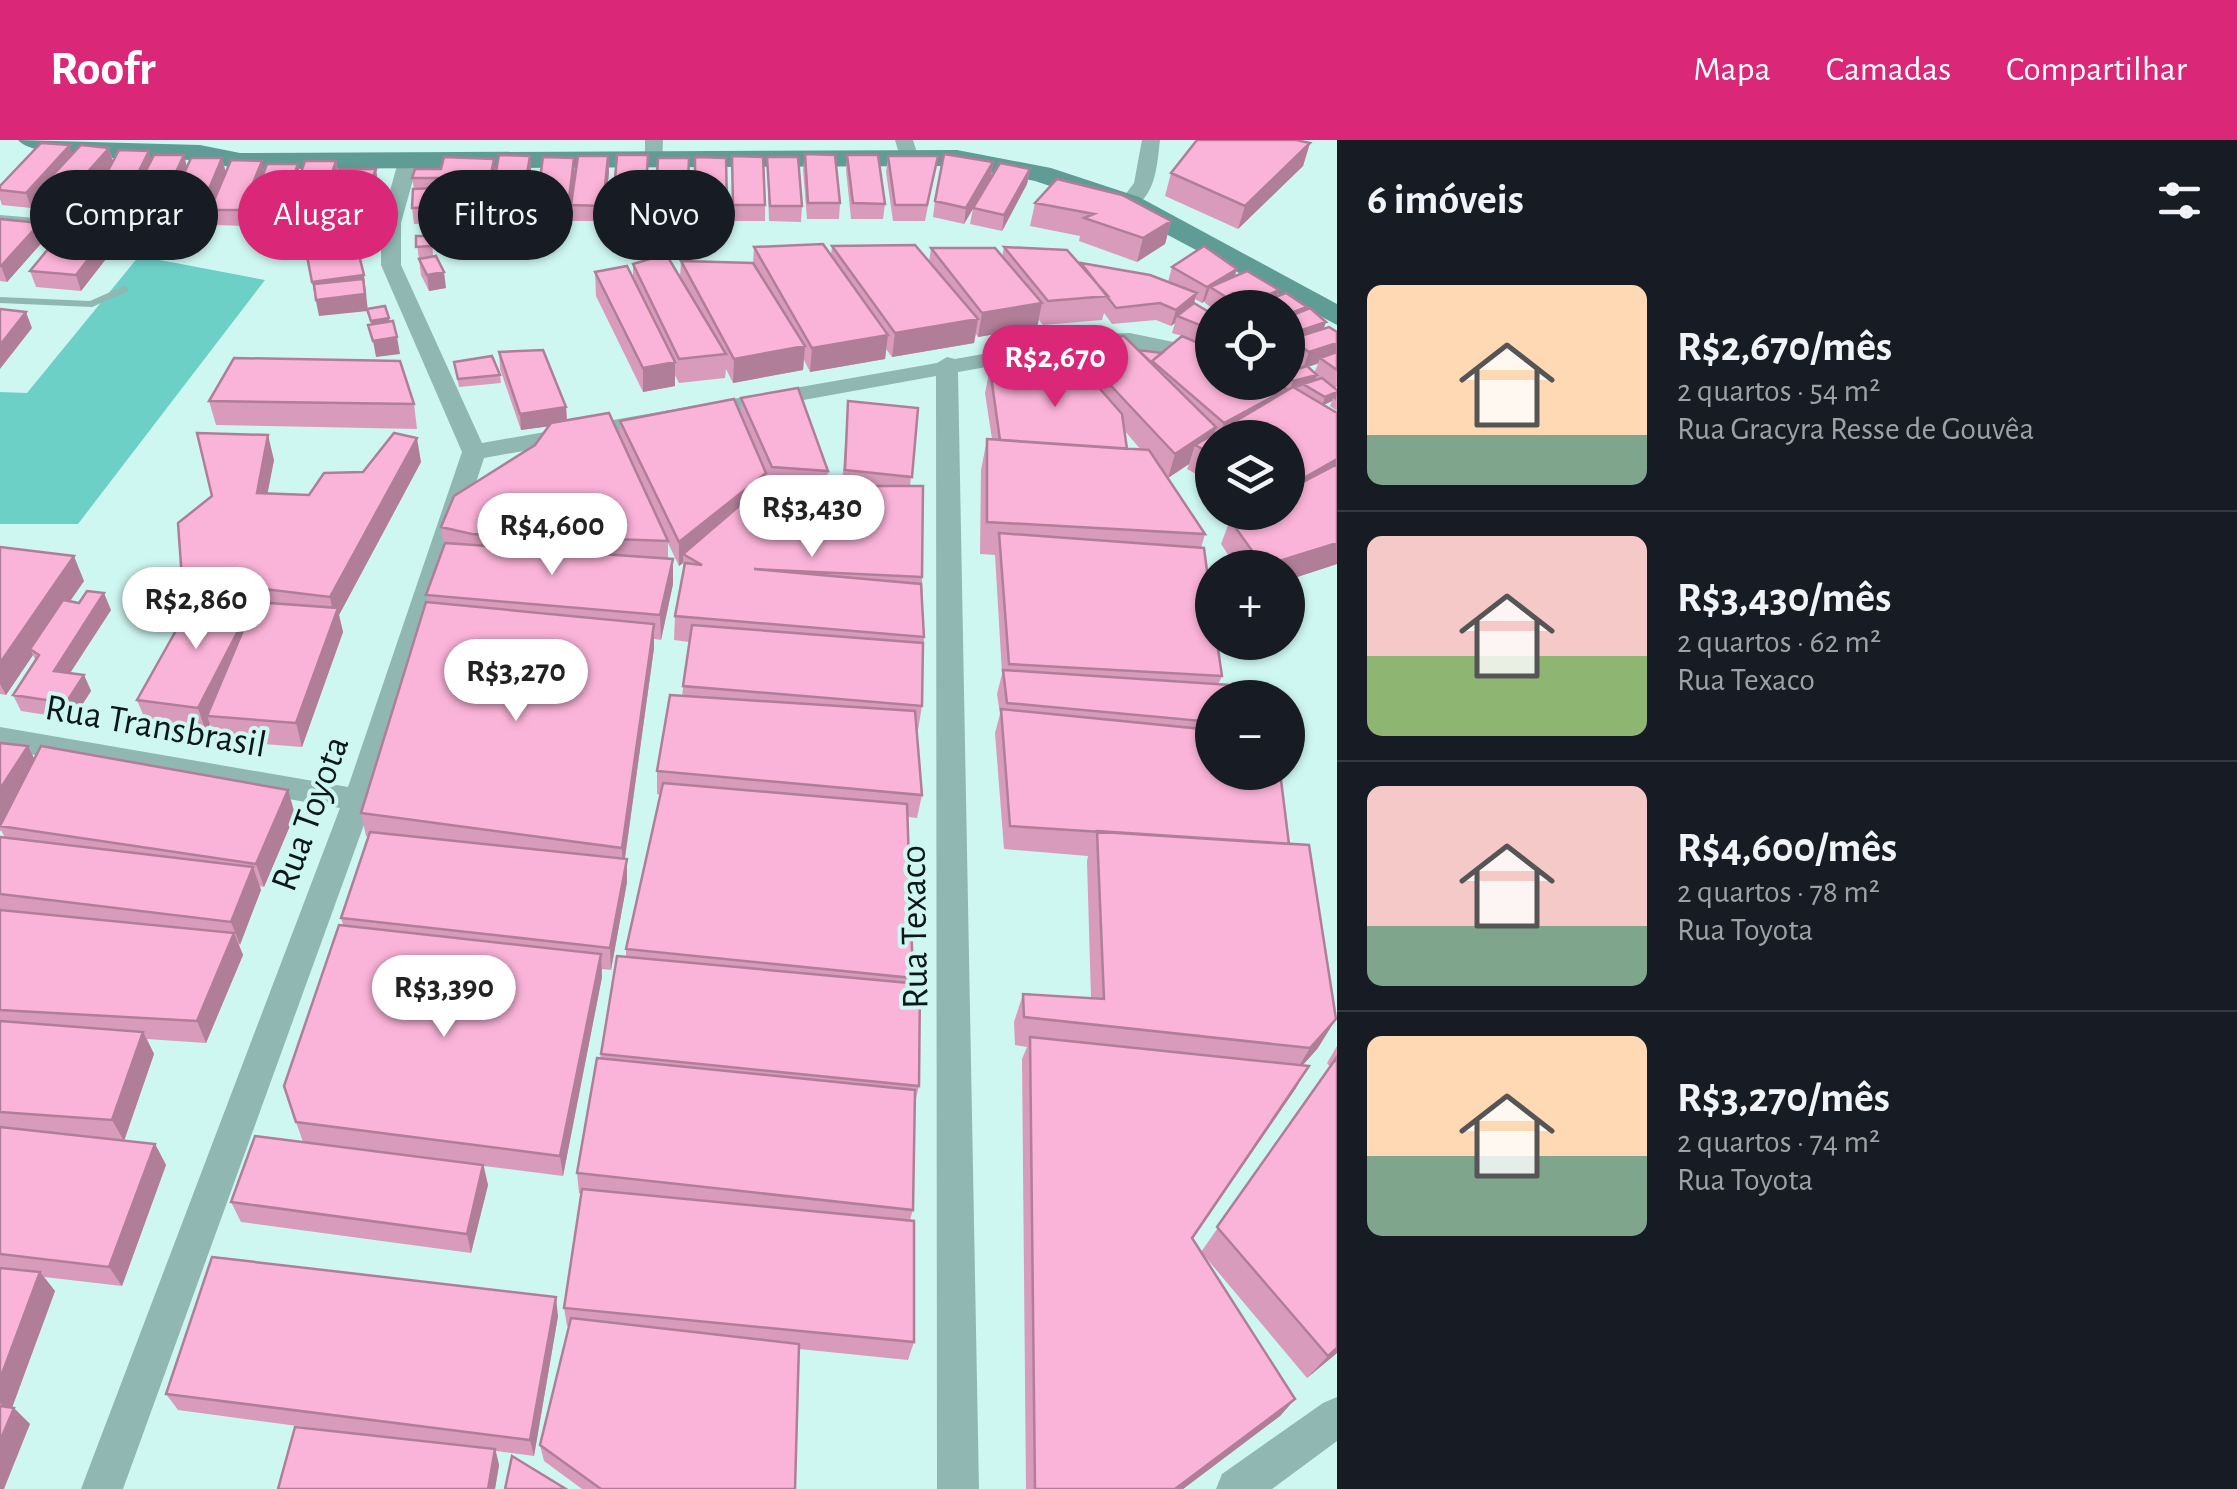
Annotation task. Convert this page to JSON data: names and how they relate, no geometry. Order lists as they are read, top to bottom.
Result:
{
  "streets": {
    "street": ["Rua Transbrasil", "Rua Toyota", "Rua Texaco"]
  },
  "crossings": [
    ["Rua Transbrasil", "Rua Toyota"]
  ],
  "page": {
    "header": "Roofr",
    "nav": ["Mapa", "Camadas", "Compartilhar"],
    "heading": "6 imóveis",
    "chip": [
      "Comprar",
      "Alugar",
      "Filtros",
      "Novo"
    ],
    "list": [
      {
        "name": "R$2,670/mês",
        "note": "2 quartos · 54 m² · Rua Gracyra Resse de Gouvêa"
      },
      {
        "name": "R$3,430/mês",
        "note": "2 quartos · 62 m² · Rua Texaco"
      },
      {
        "name": "R$4,600/mês",
        "note": "2 quartos · 78 m² · Rua Toyota"
      },
      {
        "name": "R$3,270/mês",
        "note": "2 quartos · 74 m² · Rua Toyota"
      }
    ],
    "map_buttons": ["+", "−"],
    "price": [
      "R$2,670",
      "R$3,430",
      "R$4,600",
      "R$2,860",
      "R$3,270",
      "R$3,390"
    ]
  }
}
